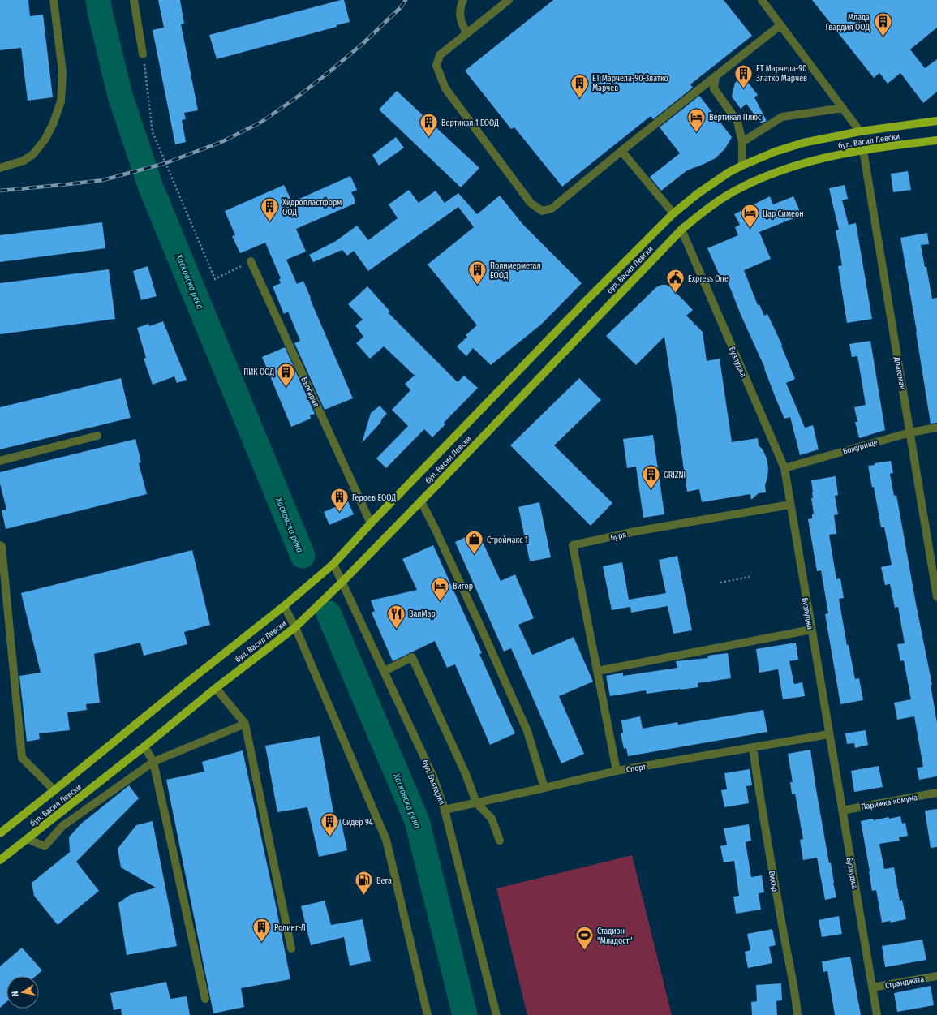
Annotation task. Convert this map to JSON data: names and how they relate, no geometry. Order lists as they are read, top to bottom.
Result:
{
  "streets": {
    "main road": ["бул. Васил Левски"],
    "street": [
      "Бузлуджа",
      "Драгоман",
      "България",
      "Божурище",
      "Буря",
      "Спорт",
      "бул. България",
      "Парижка комуна",
      "Вихър",
      "Странджата"
    ]
  },
  "crossings": [
    ["бул. Васил Левски", "Бузлуджа"],
    ["бул. Васил Левски", "Драгоман"],
    ["бул. Васил Левски", "България"],
    ["бул. Васил Левски", "бул. България"],
    ["Бузлуджа", "Божурище"],
    ["Бузлуджа", "Буря"],
    ["Бузлуджа", "Спорт"],
    ["Бузлуджа", "Парижка комуна"],
    ["Бузлуджа", "Странджата"],
    ["Драгоман", "Божурище"],
    ["Буря", "Спорт"],
    ["Спорт", "бул. България"],
    ["Спорт", "Вихър"]
  ],
  "water": ["Хасковска река"],
  "places": {
    "building": [
      "Млада Гвардия ООД",
      "ЕТ Марчела-90 Златко Марчев",
      "ЕТ Марчела-90-Златко Марчев",
      "Вертикал 1 ЕООД",
      "Хидропластформ ООД",
      "Полимерметал ЕООД",
      "ПИК ООД",
      "GRIZNI",
      "Героев ЕООД",
      "Сидер 94",
      "Ролинг-Л"
    ],
    "hotel": ["Вертикал Плюс", "Цар Симеон", "Вигор"],
    "public building": ["Express One"],
    "shop": ["Строймакс 1"],
    "restaurant": ["ВалМар"],
    "fuel station": ["Вега"],
    "sports": ["Стадион \"Младост\""]
  },
  "north": "left"
}
